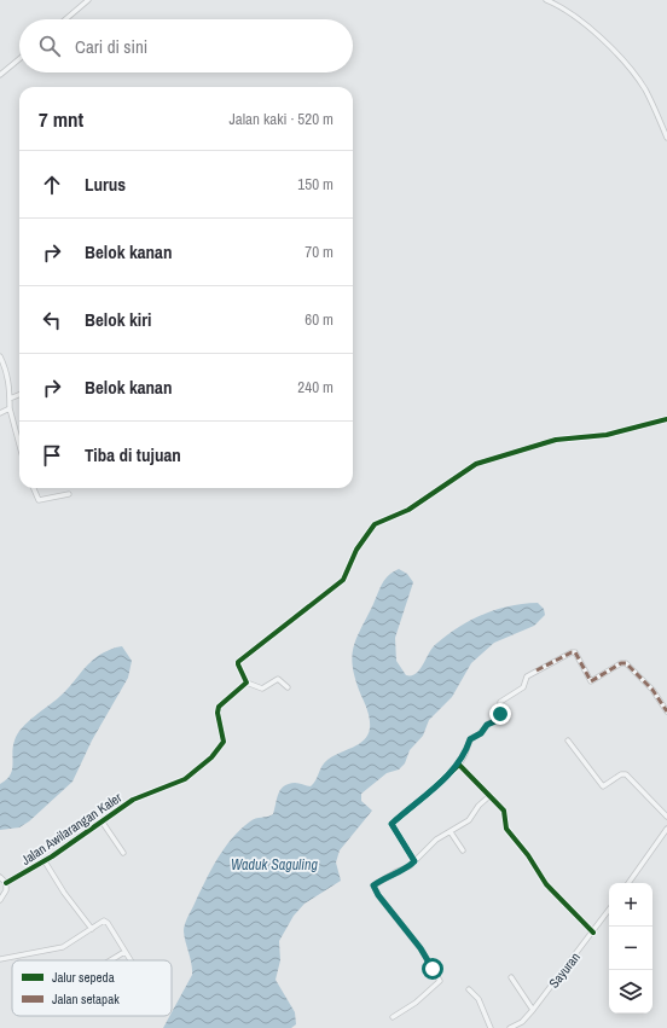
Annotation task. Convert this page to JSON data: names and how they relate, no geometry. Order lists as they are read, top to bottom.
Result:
{
  "streets": {
    "street": ["Jalan Awilarangan Kaler", "Sayuran"]
  },
  "water": ["Waduk Saguling"],
  "legend": ["Jalur sepeda", "Jalan setapak"],
  "page": {
    "search": "Cari di sini",
    "heading": ["7 mnt", "Jalan kaki · 520 m"],
    "list": [
      ["Lurus", "150 m"],
      ["Belok kanan", "70 m"],
      ["Belok kiri", "60 m"],
      ["Belok kanan", "240 m"],
      "Tiba di tujuan"
    ],
    "map_buttons": ["+", "−"]
  }
}
